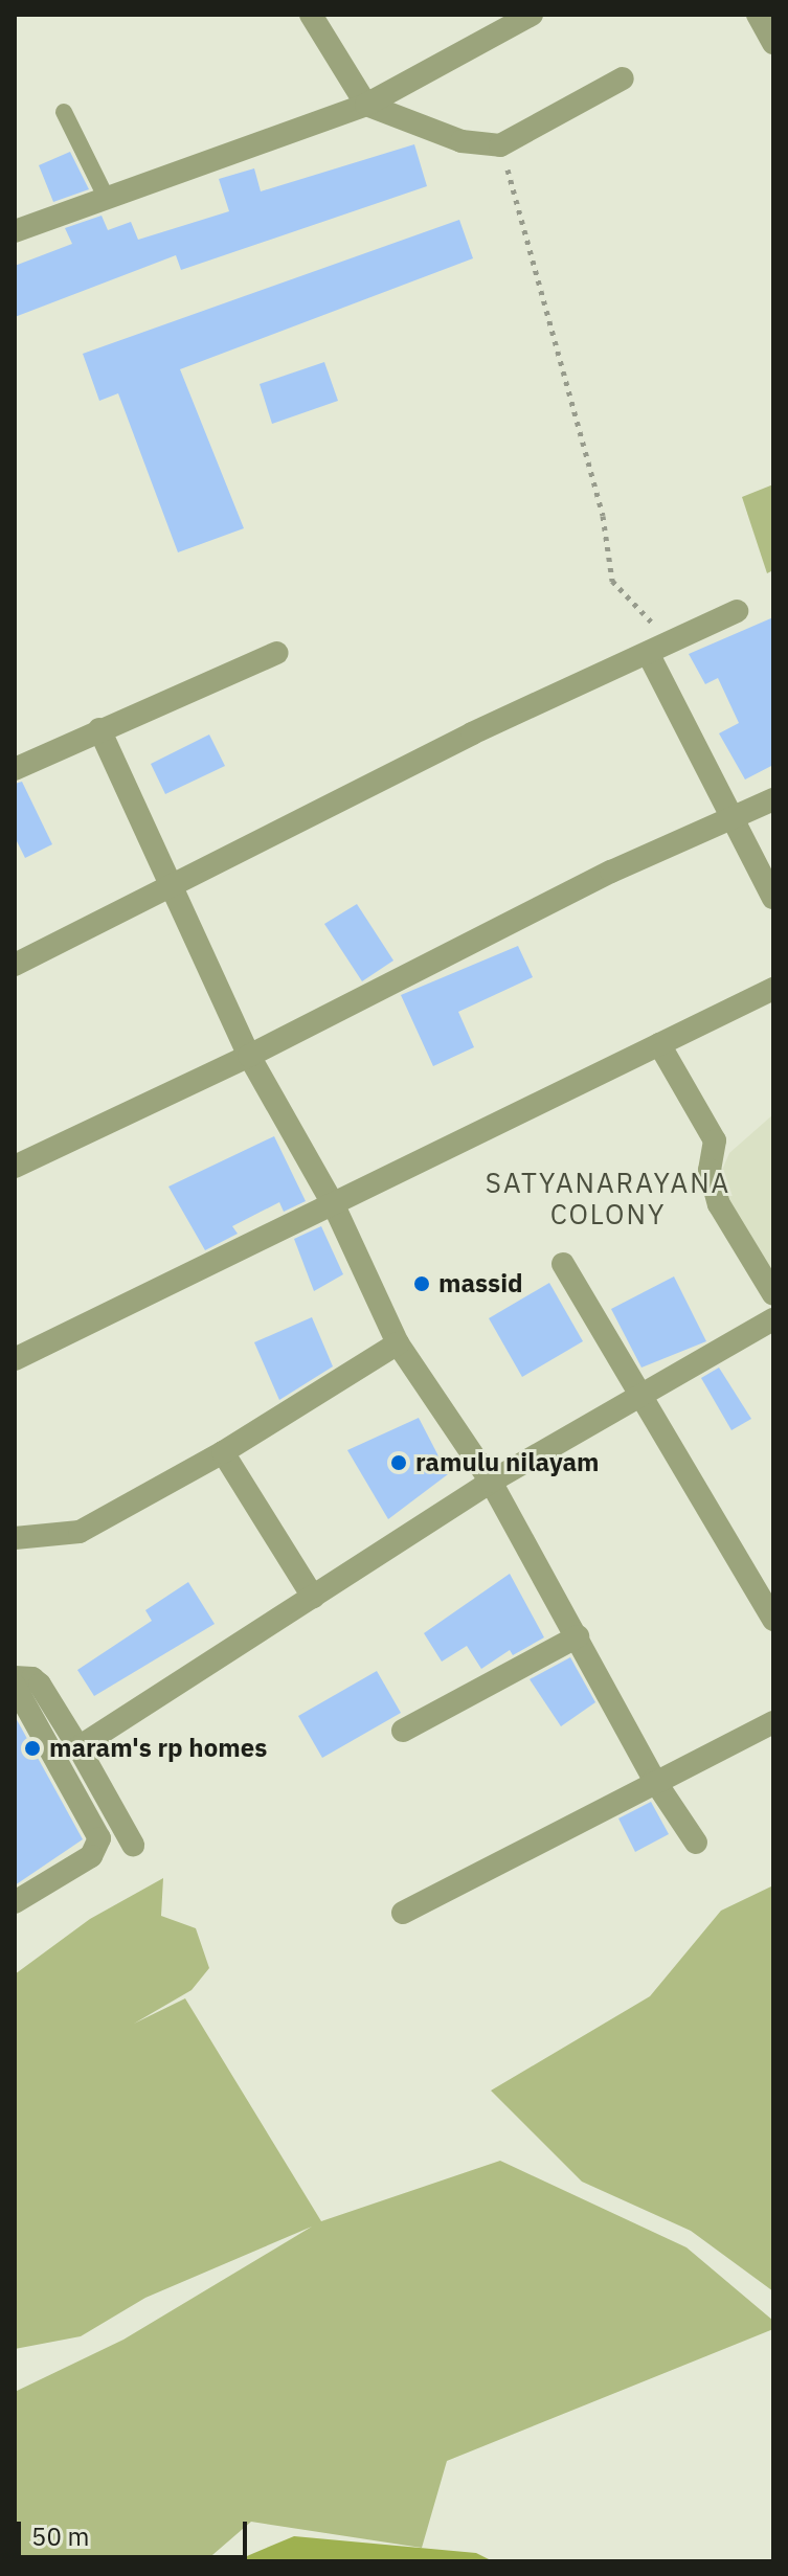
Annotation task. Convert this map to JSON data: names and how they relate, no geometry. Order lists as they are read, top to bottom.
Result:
{
  "districts": ["SATYANARAYANA COLONY"],
  "places": ["massid", "ramulu nilayam", "maram's rp homes"],
  "scale_bar": "50 m"
}
